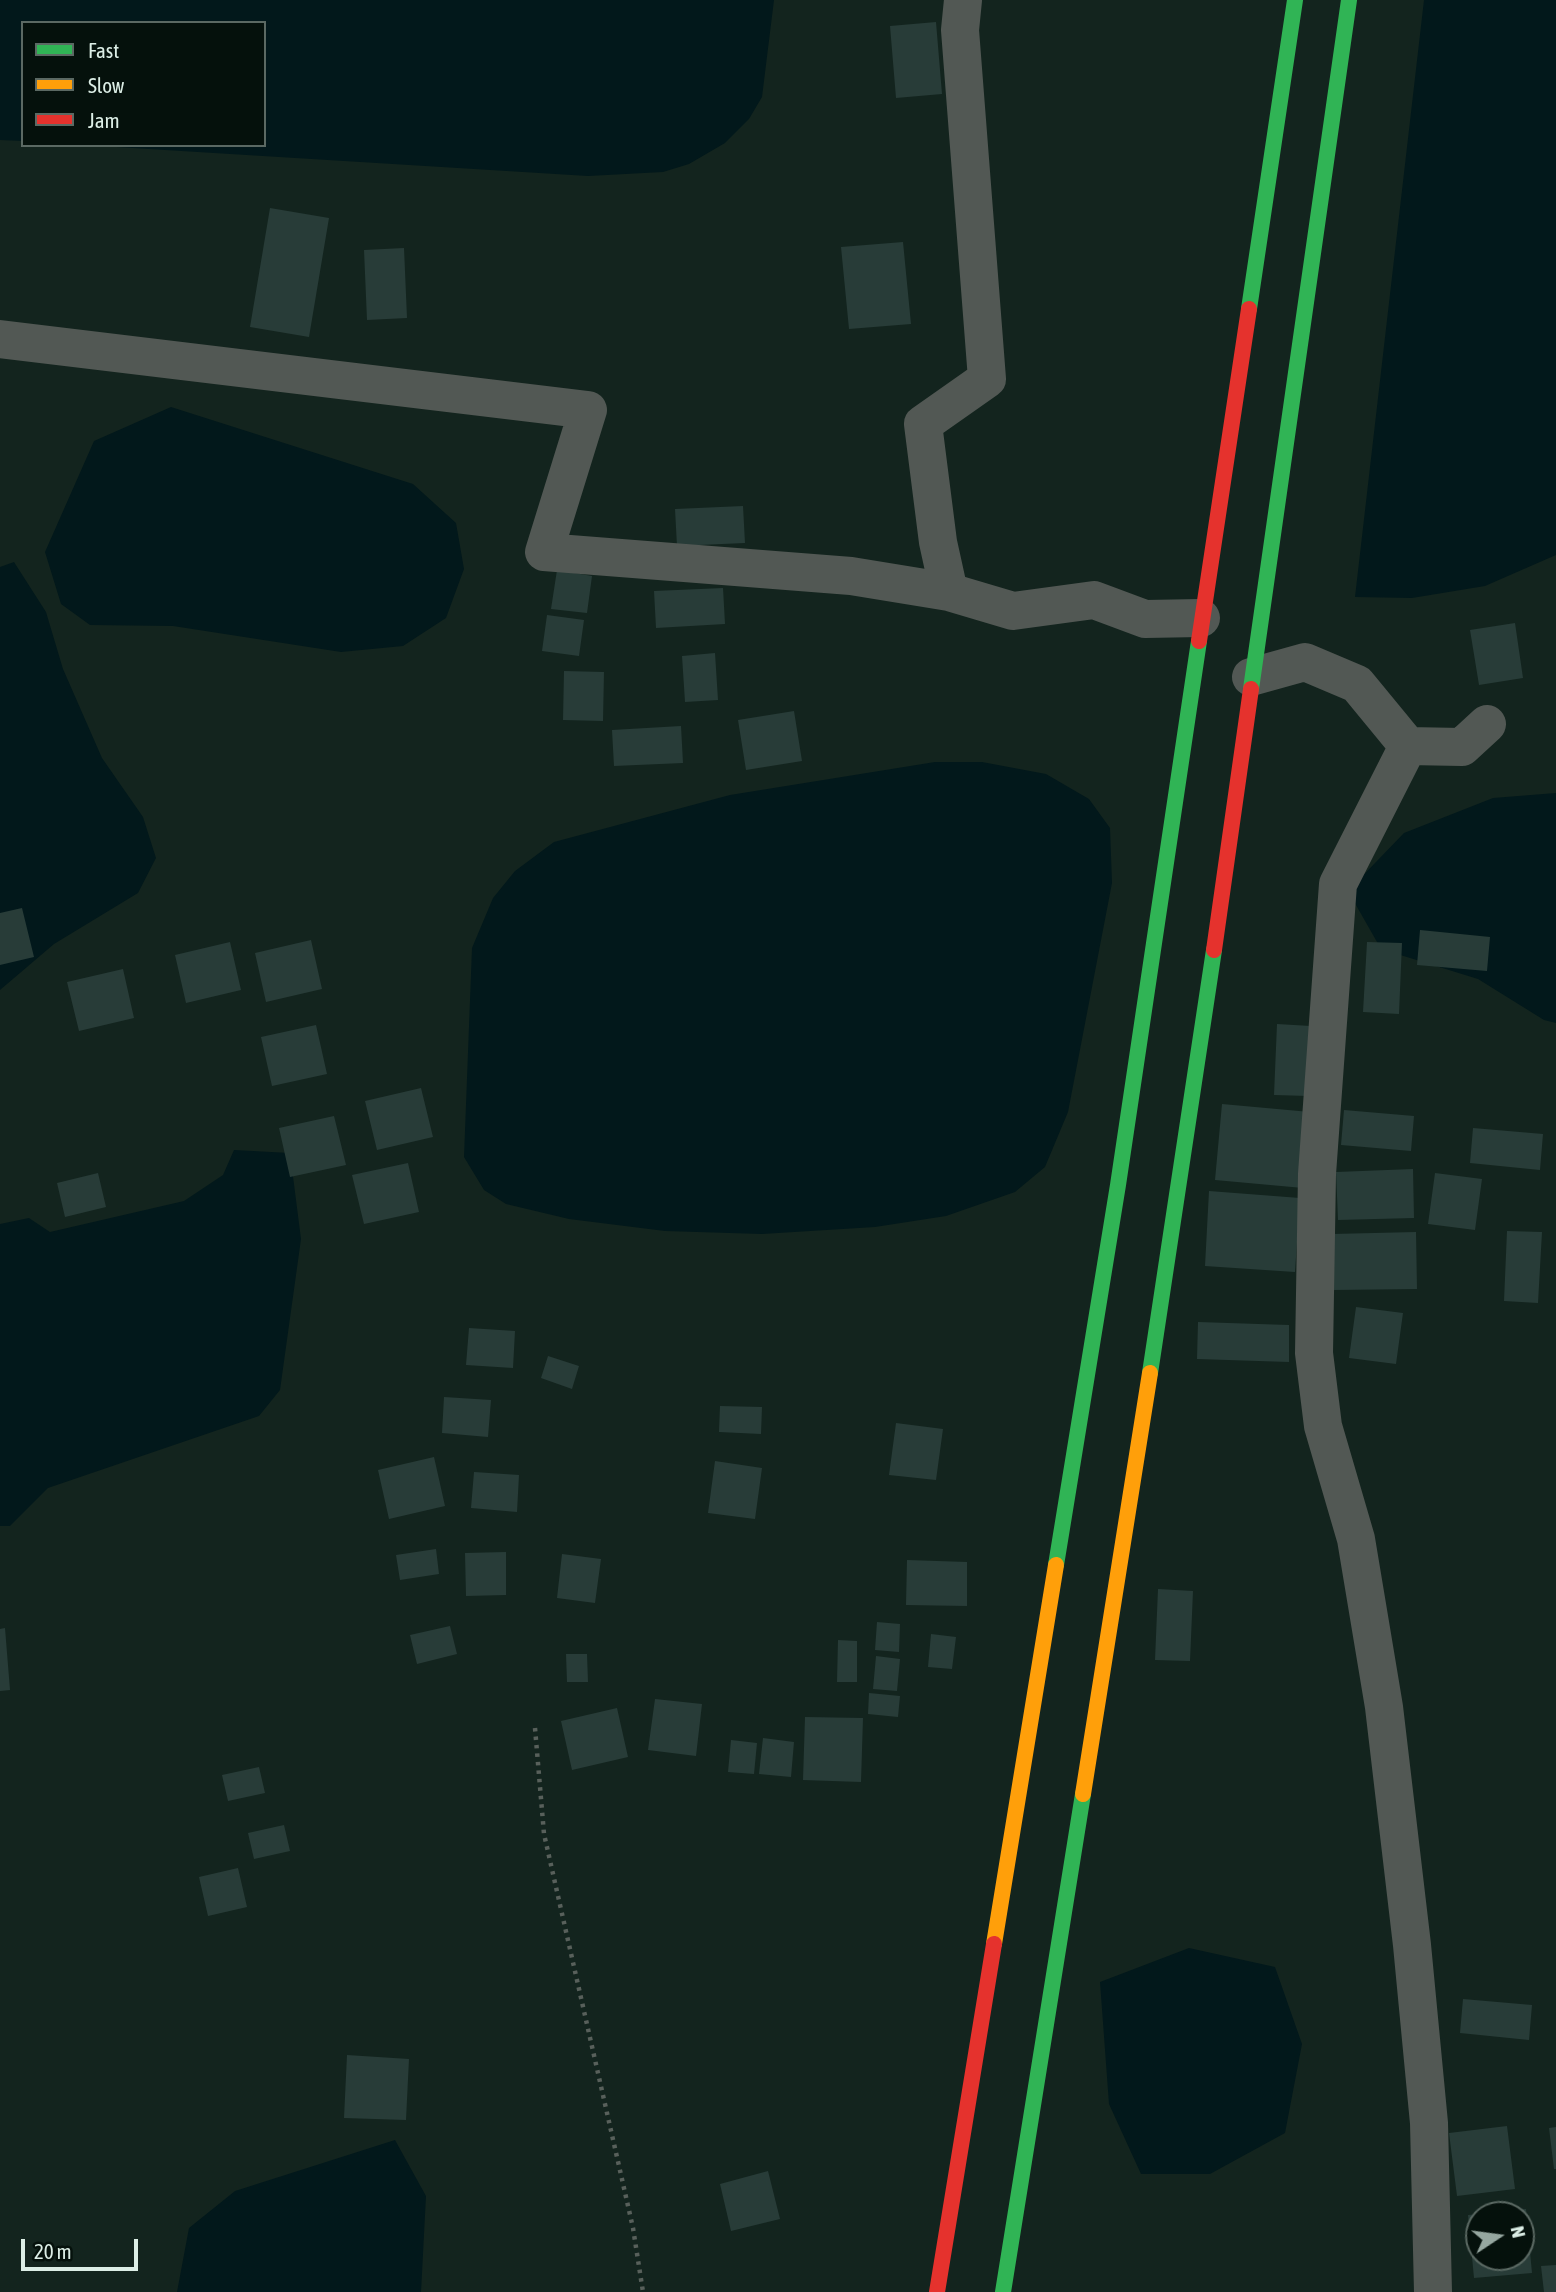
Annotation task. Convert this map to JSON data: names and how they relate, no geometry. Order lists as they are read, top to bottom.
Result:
{
  "legend": ["Fast", "Slow", "Jam"],
  "scale_bar": "20 m",
  "north": "right"
}
